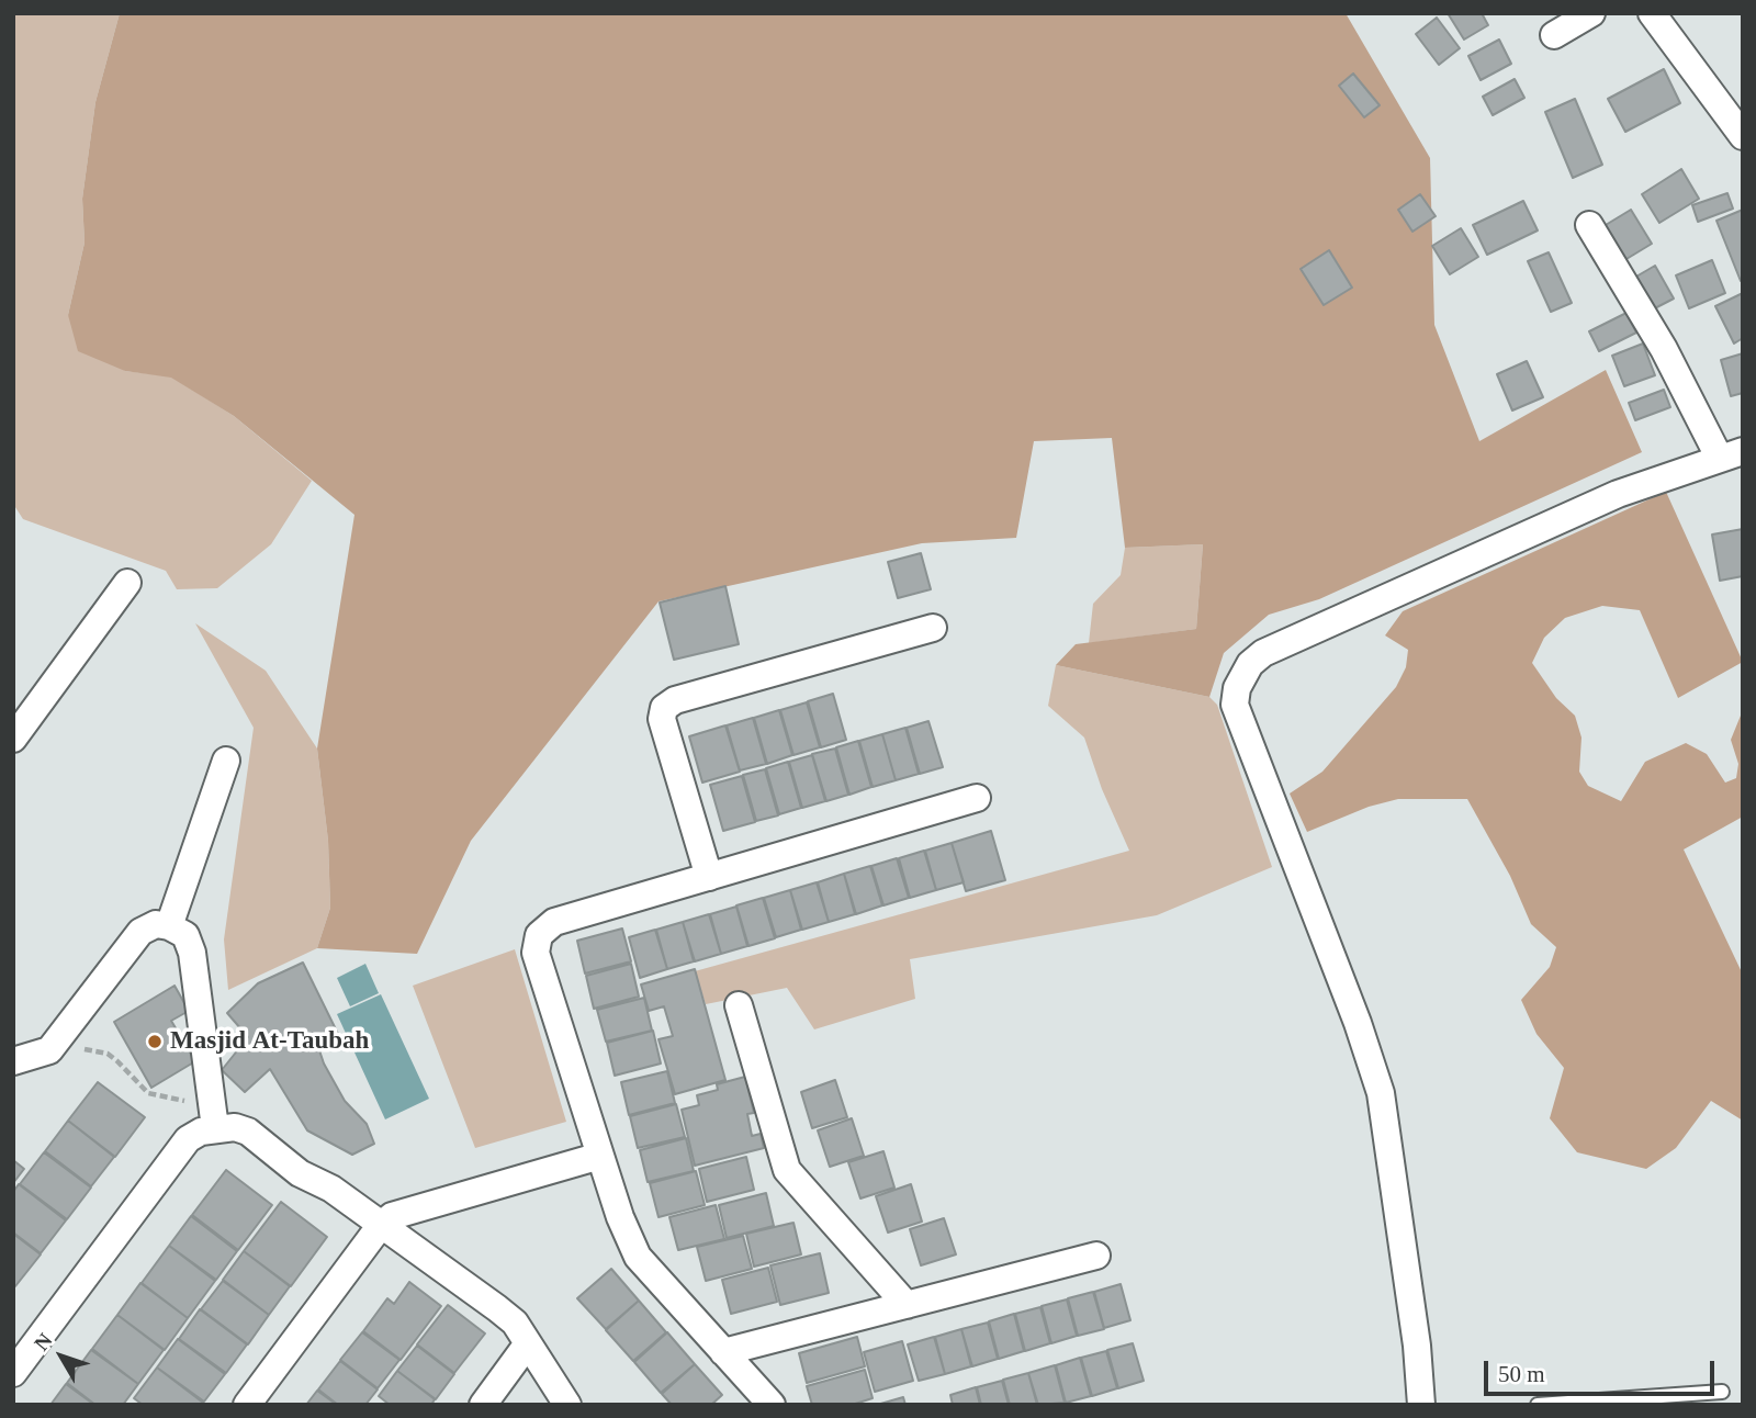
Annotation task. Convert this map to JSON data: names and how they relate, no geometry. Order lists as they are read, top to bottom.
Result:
{
  "places": ["Masjid At-Taubah"],
  "scale_bar": "50 m",
  "north": "top left"
}
